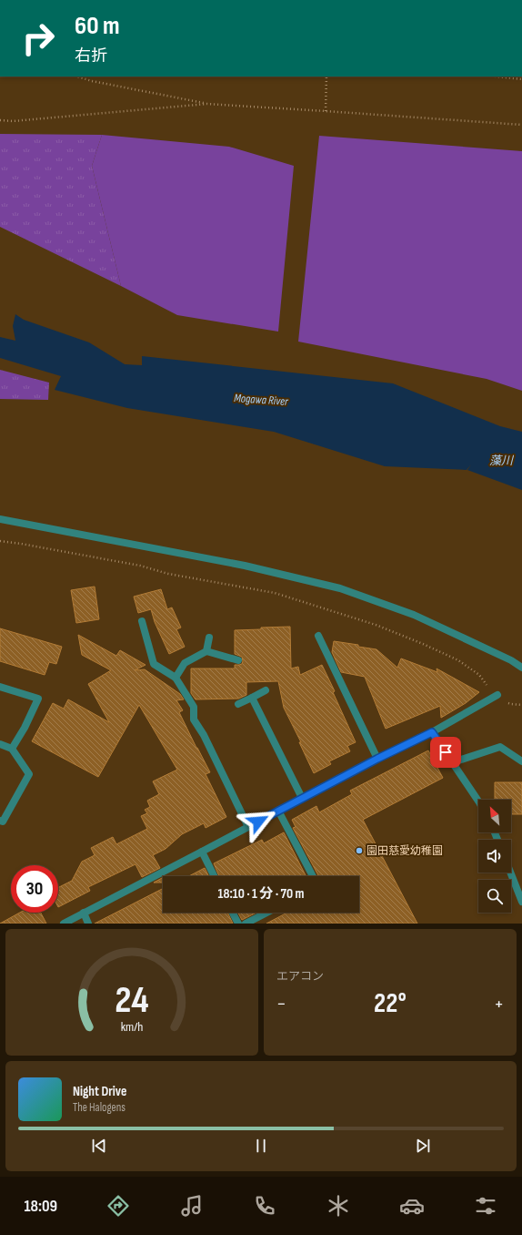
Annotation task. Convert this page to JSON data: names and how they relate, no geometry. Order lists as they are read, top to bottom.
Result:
{
  "water": ["Mogawa River", "藻川"],
  "places": ["園田慈愛幼稚園"],
  "north": "top left",
  "page": {
    "turn": ["60 m", "右折"],
    "limit": "30",
    "trip": "18:10 · 1 分 · 70 m",
    "tile": "エアコン",
    "heat": ["−", "22°", "+"],
    "song": ["Night Drive", "The Halogens"],
    "tabs": "18:09",
    "gauge": ["24", "km/h"]
  }
}
